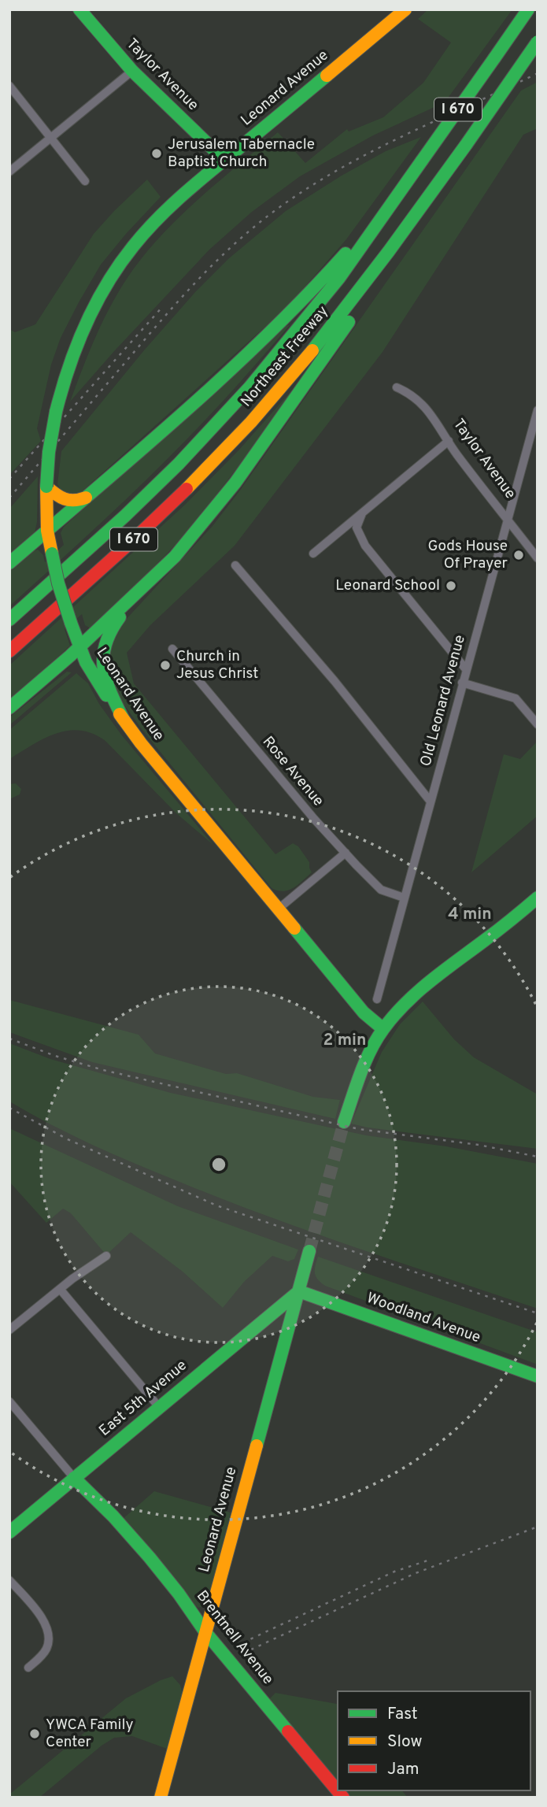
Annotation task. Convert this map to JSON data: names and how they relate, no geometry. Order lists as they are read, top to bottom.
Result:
{
  "streets": {
    "main road": [
      "Taylor Avenue",
      "Leonard Avenue",
      "I 670",
      "Northeast Freeway",
      "Woodland Avenue",
      "East 5th Avenue",
      "Brentnell Avenue"
    ],
    "street": ["Old Leonard Avenue", "Rose Avenue"]
  },
  "crossings": [
    ["Taylor Avenue", "Leonard Avenue"],
    ["Taylor Avenue", "Old Leonard Avenue"],
    ["Leonard Avenue", "Woodland Avenue"],
    ["Leonard Avenue", "East 5th Avenue"],
    ["Leonard Avenue", "Brentnell Avenue"],
    ["Old Leonard Avenue", "Rose Avenue"],
    ["Woodland Avenue", "East 5th Avenue"],
    ["East 5th Avenue", "Brentnell Avenue"]
  ],
  "places": [
    "Jerusalem Tabernacle Baptist Church",
    "Gods House Of Prayer",
    "Leonard School",
    "Church in Jesus Christ",
    "YWCA Family Center"
  ],
  "legend": ["Fast", "Slow", "Jam"],
  "rings": ["4 min", "2 min"]
}
